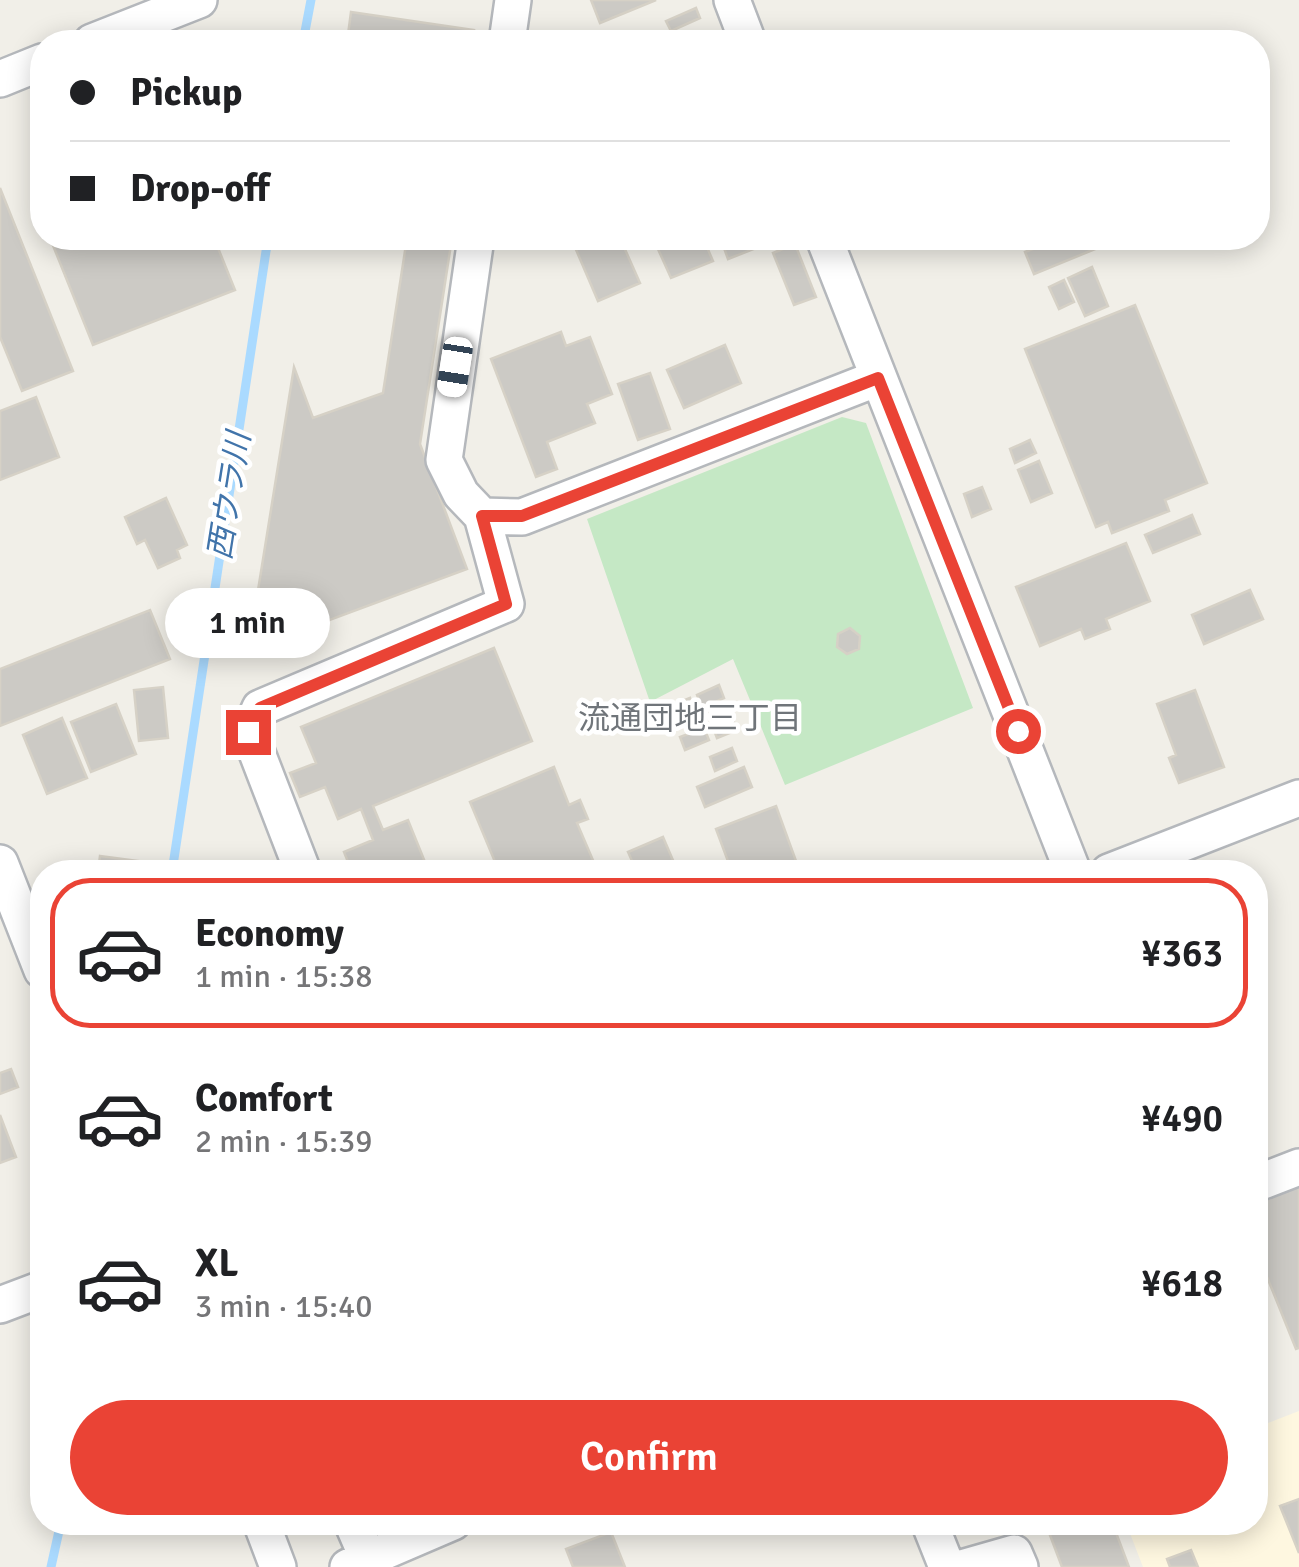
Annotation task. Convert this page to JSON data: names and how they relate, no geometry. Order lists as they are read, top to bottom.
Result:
{
  "districts": ["流通団地三丁目"],
  "water": ["西ウラ川"],
  "page": {
    "banner": ["Pickup", "Drop-off"],
    "bubble": "1 min",
    "list": [
      {
        "name": "Economy",
        "note": "1 min · 15:38",
        "value": "¥363"
      },
      {
        "name": "Comfort",
        "note": "2 min · 15:39",
        "value": "¥490"
      },
      {
        "name": "XL",
        "note": "3 min · 15:40",
        "value": "¥618"
      }
    ],
    "buttons": "Confirm"
  }
}
